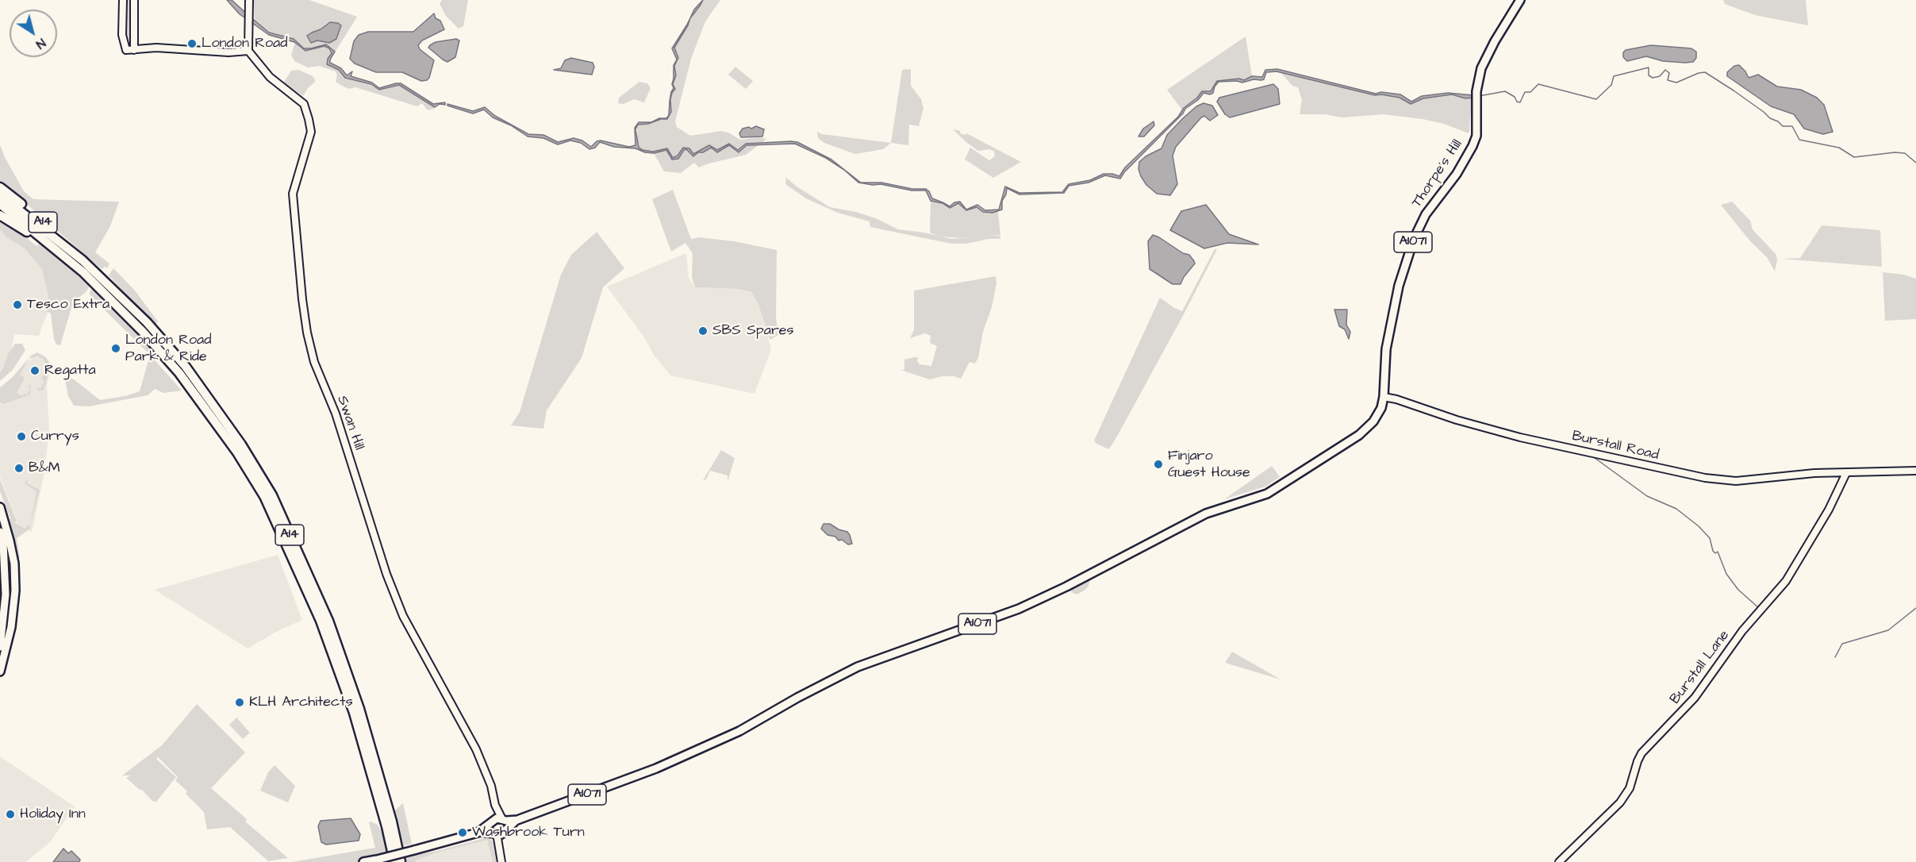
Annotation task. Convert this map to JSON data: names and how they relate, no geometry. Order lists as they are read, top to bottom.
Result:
{
  "streets": {
    "highway": ["A14"],
    "main road": ["Thorpe's Hill", "A1071"],
    "street": ["Swan Hill", "Burstall Road", "Burstall Lane"]
  },
  "crossings": [
    ["Thorpe's Hill", "A1071"],
    ["Thorpe's Hill", "Burstall Road"],
    ["A1071", "Swan Hill"],
    ["A1071", "Burstall Road"],
    ["Burstall Road", "Burstall Lane"]
  ],
  "places": [
    "London Road",
    "Tesco Extra",
    "SBS Spares",
    "London Road Park & Ride",
    "Regatta",
    "Currys",
    "Finjaro Guest House",
    "B&M",
    "KLH Architects",
    "Holiday Inn",
    "Washbrook Turn"
  ],
  "north": "bottom right"
}
